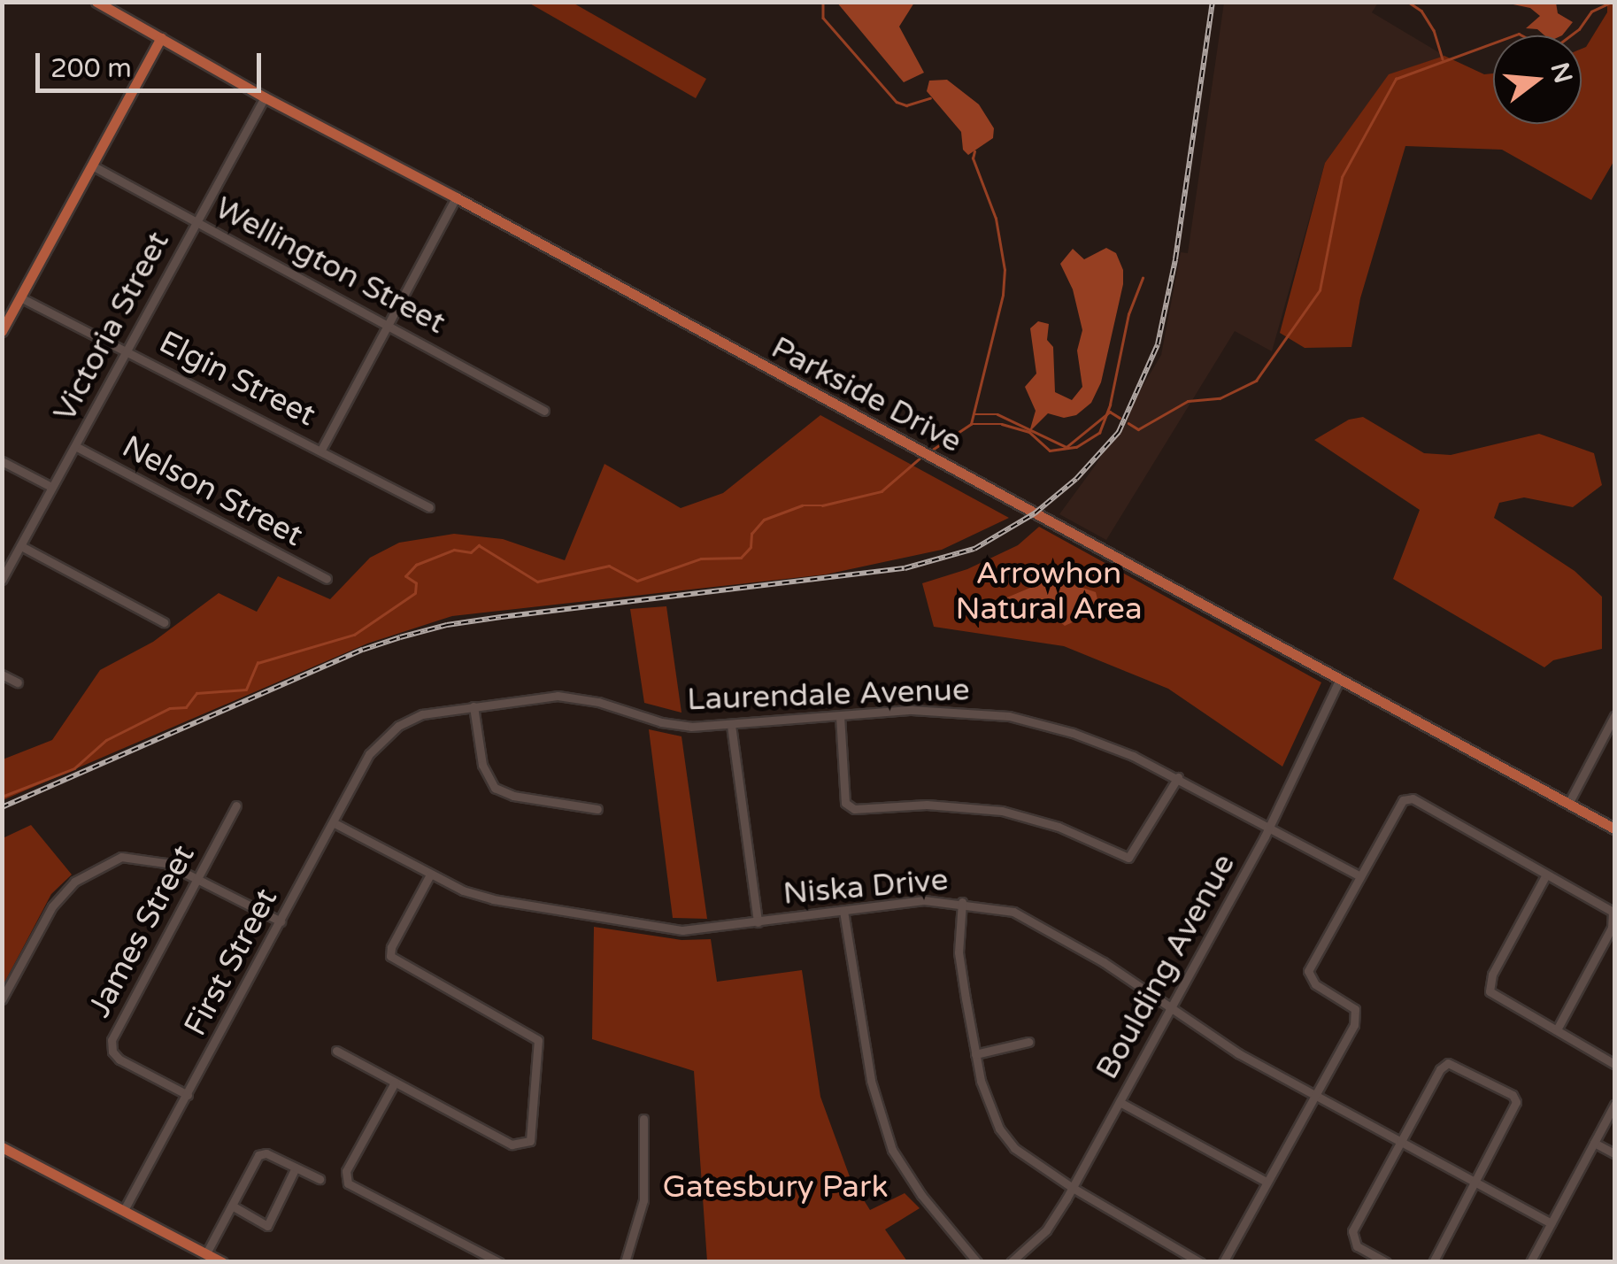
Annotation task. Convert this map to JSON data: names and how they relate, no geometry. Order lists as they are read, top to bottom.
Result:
{
  "streets": {
    "main road": ["Parkside Drive"],
    "street": [
      "Wellington Street",
      "Victoria Street",
      "Elgin Street",
      "Nelson Street",
      "Laurendale Avenue",
      "Niska Drive",
      "James Street",
      "First Street",
      "Boulding Avenue"
    ]
  },
  "crossings": [
    ["Wellington Street", "Victoria Street"],
    ["Victoria Street", "Elgin Street"],
    ["Victoria Street", "Parkside Drive"],
    ["Victoria Street", "Nelson Street"],
    ["Parkside Drive", "Boulding Avenue"],
    ["Laurendale Avenue", "First Street"],
    ["Laurendale Avenue", "Boulding Avenue"],
    ["Niska Drive", "First Street"],
    ["Niska Drive", "Boulding Avenue"],
    ["James Street", "First Street"]
  ],
  "parks": ["Arrowhon Natural Area", "Gatesbury Park"],
  "scale_bar": "200 m",
  "north": "right"
}
